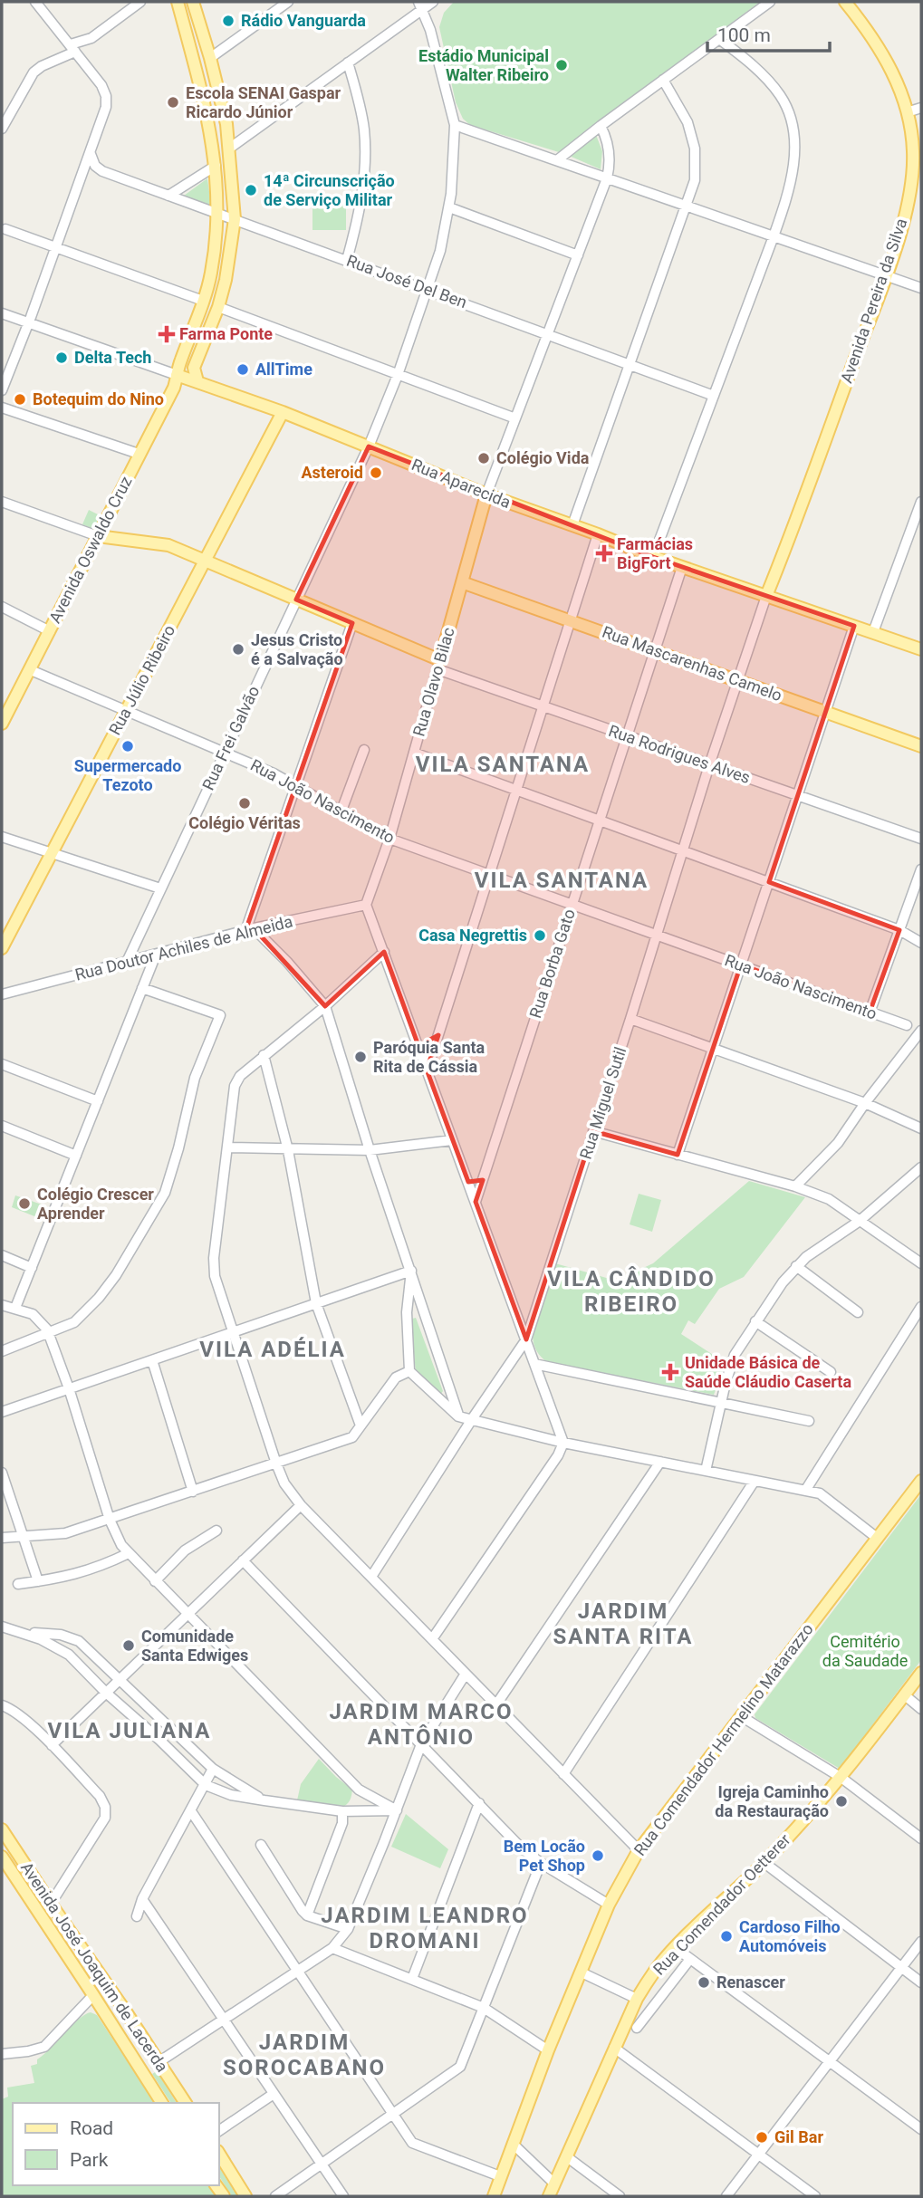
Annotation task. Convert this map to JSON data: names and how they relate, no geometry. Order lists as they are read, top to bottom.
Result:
{
  "streets": {
    "main road": [
      "Avenida Pereira da Silva",
      "Rua Aparecida",
      "Avenida Oswaldo Cruz",
      "Rua Mascarenhas Camelo",
      "Rua Júlio Ribeiro",
      "Rua Olavo Bilac",
      "Rua Rodrigues Alves",
      "Rua Comendador Hermelino Matarazzo",
      "Rua Comendador Oetterer",
      "Avenida José Joaquim de Lacerda"
    ],
    "street": [
      "Rua José Del Ben",
      "Rua Frei Galvão",
      "Rua João Nascimento",
      "Rua Doutor Achiles de Almeida",
      "Rua Borba Gato",
      "Rua Miguel Sutil"
    ]
  },
  "crossings": [
    ["Rua José Del Ben", "Avenida Oswaldo Cruz"],
    ["Rua José Del Ben", "Rua Frei Galvão"],
    ["Avenida Pereira da Silva", "Rua Aparecida"],
    ["Avenida Pereira da Silva", "Rua Miguel Sutil"],
    ["Rua Aparecida", "Avenida Oswaldo Cruz"],
    ["Rua Aparecida", "Rua Júlio Ribeiro"],
    ["Rua Aparecida", "Rua Olavo Bilac"],
    ["Rua Aparecida", "Rua Frei Galvão"],
    ["Rua Aparecida", "Rua Borba Gato"],
    ["Rua Aparecida", "Rua Miguel Sutil"],
    ["Avenida Oswaldo Cruz", "Rua Rodrigues Alves"],
    ["Avenida Oswaldo Cruz", "Rua João Nascimento"],
    ["Rua Mascarenhas Camelo", "Rua Olavo Bilac"],
    ["Rua Mascarenhas Camelo", "Rua Borba Gato"],
    ["Rua Mascarenhas Camelo", "Rua Miguel Sutil"],
    ["Rua Júlio Ribeiro", "Rua Rodrigues Alves"],
    ["Rua Júlio Ribeiro", "Rua João Nascimento"],
    ["Rua Olavo Bilac", "Rua Rodrigues Alves"],
    ["Rua Olavo Bilac", "Rua João Nascimento"],
    ["Rua Olavo Bilac", "Rua Doutor Achiles de Almeida"],
    ["Rua Frei Galvão", "Rua Rodrigues Alves"],
    ["Rua Frei Galvão", "Rua João Nascimento"],
    ["Rua Frei Galvão", "Rua Doutor Achiles de Almeida"],
    ["Rua Rodrigues Alves", "Rua Borba Gato"],
    ["Rua Rodrigues Alves", "Rua Miguel Sutil"],
    ["Rua João Nascimento", "Rua Borba Gato"],
    ["Rua João Nascimento", "Rua Miguel Sutil"]
  ],
  "districts": [
    "VILA SANTANA",
    "VILA SANTANA",
    "VILA CÂNDIDO RIBEIRO",
    "VILA ADÉLIA",
    "JARDIM SANTA RITA",
    "JARDIM MARCO ANTÔNIO",
    "VILA JULIANA",
    "JARDIM LEANDRO DROMANI",
    "JARDIM SOROCABANO"
  ],
  "parks": ["Cemitério da Saudade"],
  "places": {
    "other": [
      "Rádio Vanguarda",
      "Estádio Municipal Walter Ribeiro",
      "Escola SENAI Gaspar Ricardo Júnior",
      "14ª Circunscrição de Serviço Militar",
      "Delta Tech",
      "AllTime",
      "Botequim do Nino",
      "Colégio Vida",
      "Asteroid",
      "Jesus Cristo é a Salvação",
      "Supermercado Tezoto",
      "Colégio Véritas",
      "Casa Negrettis",
      "Paróquia Santa Rita de Cássia",
      "Colégio Crescer Aprender",
      "Comunidade Santa Edwiges",
      "Igreja Caminho da Restauração",
      "Bem Locão Pet Shop",
      "Cardoso Filho Automóveis",
      "Renascer",
      "Gil Bar"
    ],
    "health": ["Farma Ponte", "Farmácias BigFort", "Unidade Básica de Saúde Cláudio Caserta"]
  },
  "legend": ["Road", "Park"],
  "scale_bar": "100 m"
}
